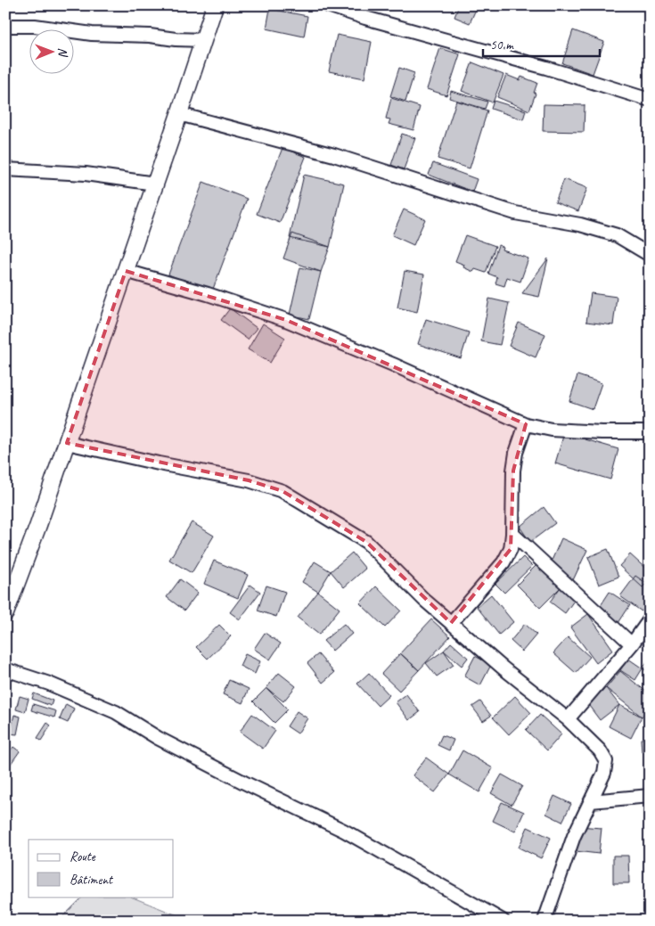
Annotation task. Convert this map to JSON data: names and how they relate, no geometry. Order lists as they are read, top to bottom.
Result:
{
  "legend": ["Route", "Bâtiment"],
  "scale_bar": "50 m",
  "north": "right"
}
